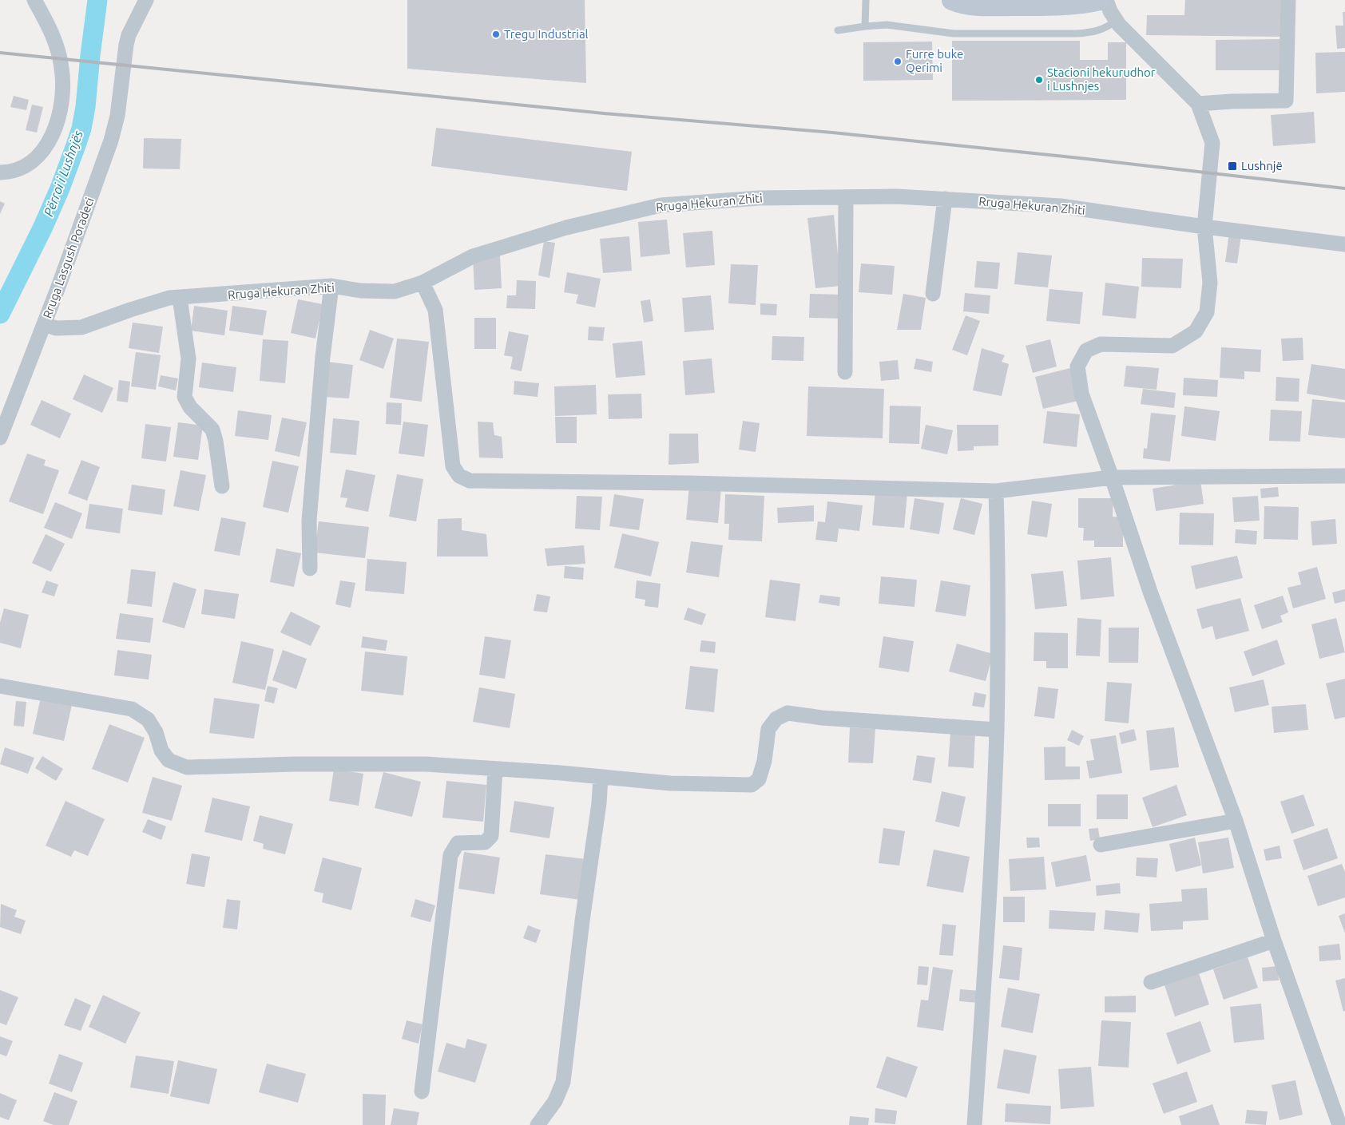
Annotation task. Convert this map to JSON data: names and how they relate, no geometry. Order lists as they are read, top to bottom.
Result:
{
  "streets": {
    "street": ["Rruga Hekuran Zhiti", "Rruga Lasgush Poradeci"]
  },
  "crossings": [
    ["Rruga Hekuran Zhiti", "Rruga Lasgush Poradeci"]
  ],
  "water": ["Përroi i Lushnjës"],
  "places": {
    "other": ["Tregu Industrial", "Furre buke Qerimi", "Stacioni hekurudhor i Lushnjes"],
    "transit": ["Lushnjë"]
  }
}
